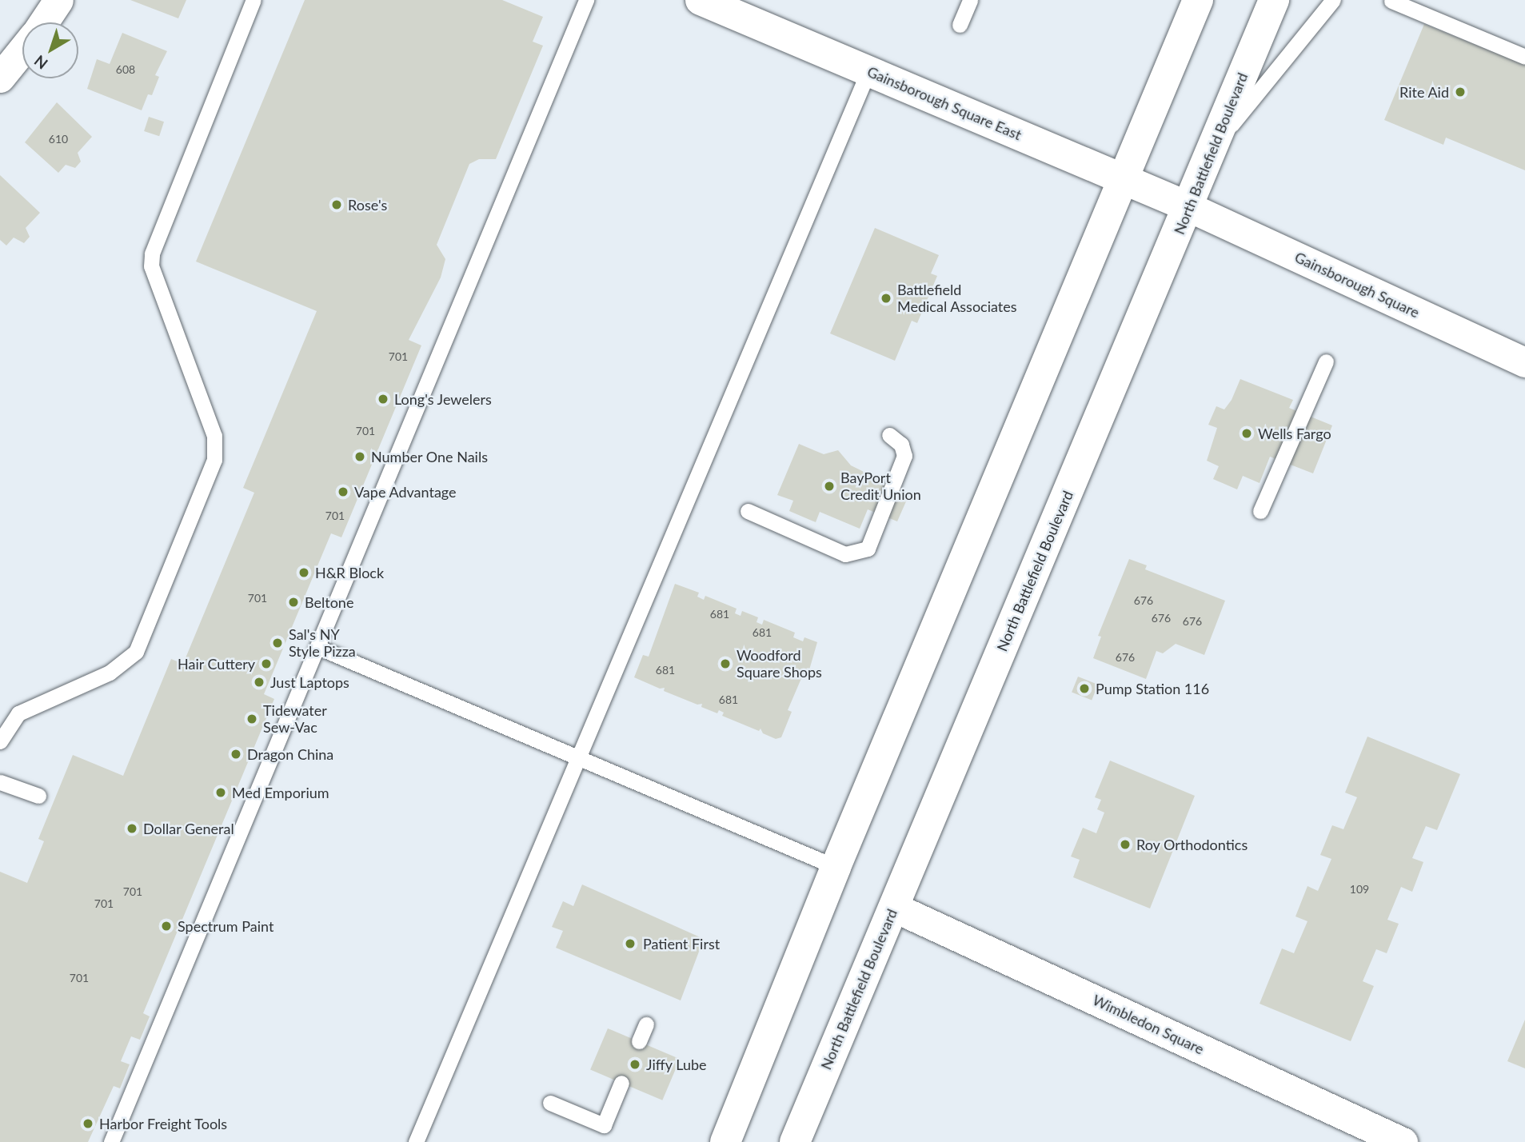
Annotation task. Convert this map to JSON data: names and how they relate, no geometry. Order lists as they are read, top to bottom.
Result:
{
  "streets": {
    "main road": ["Gainsborough Square East", "North Battlefield Boulevard"],
    "street": ["Gainsborough Square", "Wimbledon Square"]
  },
  "crossings": [
    ["Gainsborough Square East", "North Battlefield Boulevard"],
    ["Gainsborough Square East", "Gainsborough Square"],
    ["North Battlefield Boulevard", "Gainsborough Square"],
    ["North Battlefield Boulevard", "Wimbledon Square"]
  ],
  "places": [
    "Rite Aid",
    "Rose's",
    "Battlefield Medical Associates",
    "Long's Jewelers",
    "Wells Fargo",
    "Number One Nails",
    "BayPort Credit Union",
    "Vape Advantage",
    "H&R Block",
    "Beltone",
    "Sal's NY Style Pizza",
    "Hair Cuttery",
    "Woodford Square Shops",
    "Just Laptops",
    "Pump Station 116",
    "Tidewater Sew-Vac",
    "Dragon China",
    "Med Emporium",
    "Dollar General",
    "Roy Orthodontics",
    "Spectrum Paint",
    "Patient First",
    "Jiffy Lube",
    "Harbor Freight Tools"
  ],
  "house_numbers": [
    "608",
    "610",
    "701",
    "701",
    "701",
    "701",
    "676",
    "681",
    "676",
    "676",
    "681",
    "676",
    "681",
    "681",
    "109",
    "701",
    "701",
    "701"
  ],
  "north": "bottom left"
}
